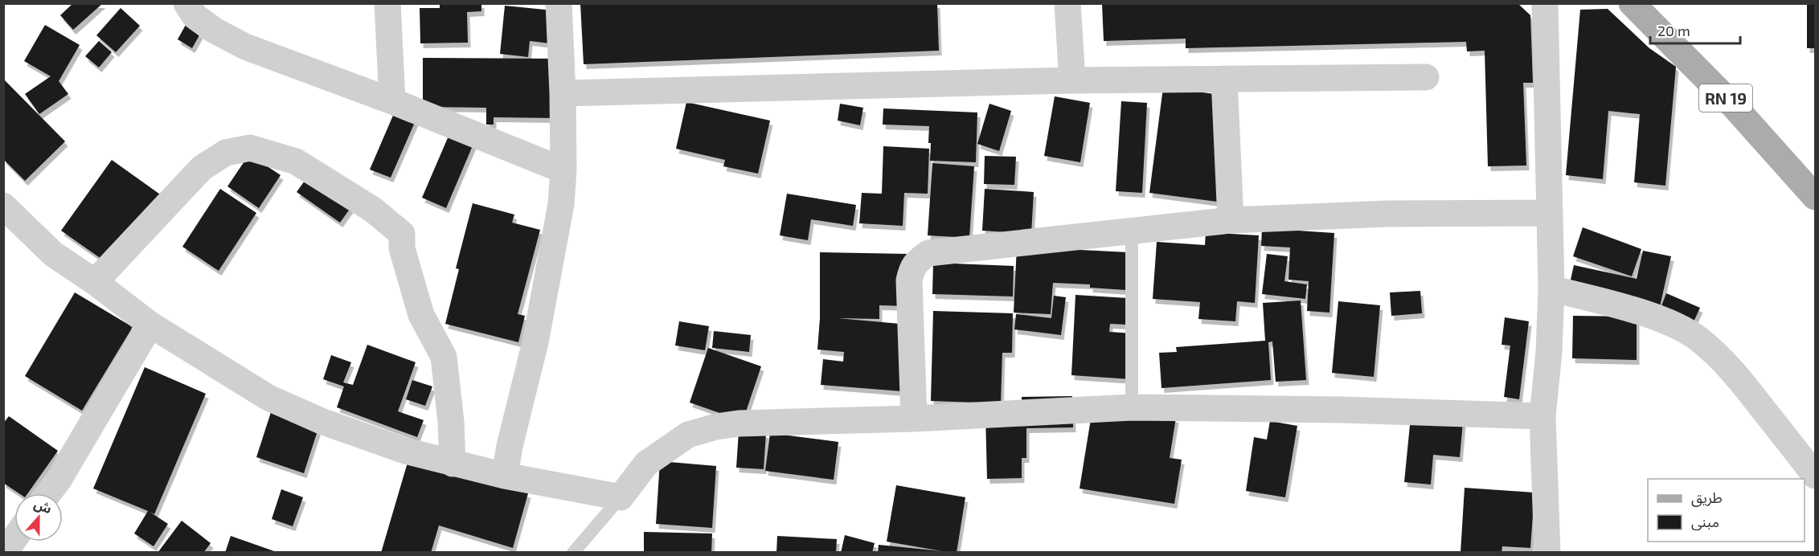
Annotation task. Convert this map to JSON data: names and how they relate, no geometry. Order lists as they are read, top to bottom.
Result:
{
  "streets": {
    "main road": ["RN 19"]
  },
  "legend": ["طريق", "مبنى"],
  "scale_bar": "20 m",
  "north": "top"
}
